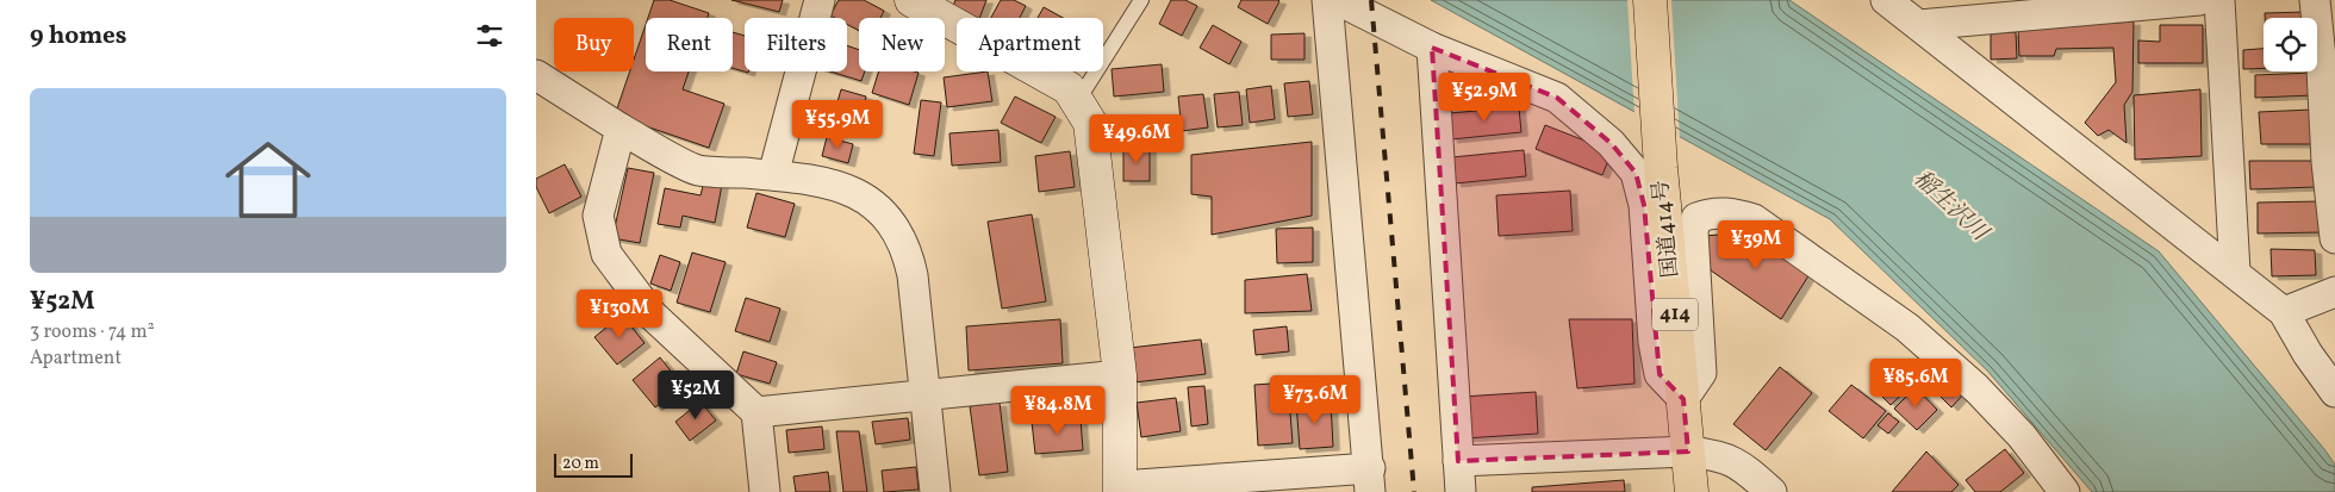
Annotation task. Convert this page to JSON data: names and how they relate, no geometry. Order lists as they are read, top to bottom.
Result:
{
  "streets": {
    "highway": ["国道414号", "414"]
  },
  "water": ["稲生沢川"],
  "scale_bar": "20 m",
  "page": {
    "heading": "9 homes",
    "chip": [
      "Buy",
      "Rent",
      "Filters",
      "New",
      "Apartment"
    ],
    "list": [
      {
        "name": "¥52M",
        "note": "3 rooms · 74 m² · Apartment"
      }
    ],
    "price": [
      "¥52.9M",
      "¥55.9M",
      "¥49.6M",
      "¥39M",
      "¥130M",
      "¥85.6M",
      "¥52M",
      "¥73.6M",
      "¥84.8M"
    ],
    "scale": "20 m"
  }
}
